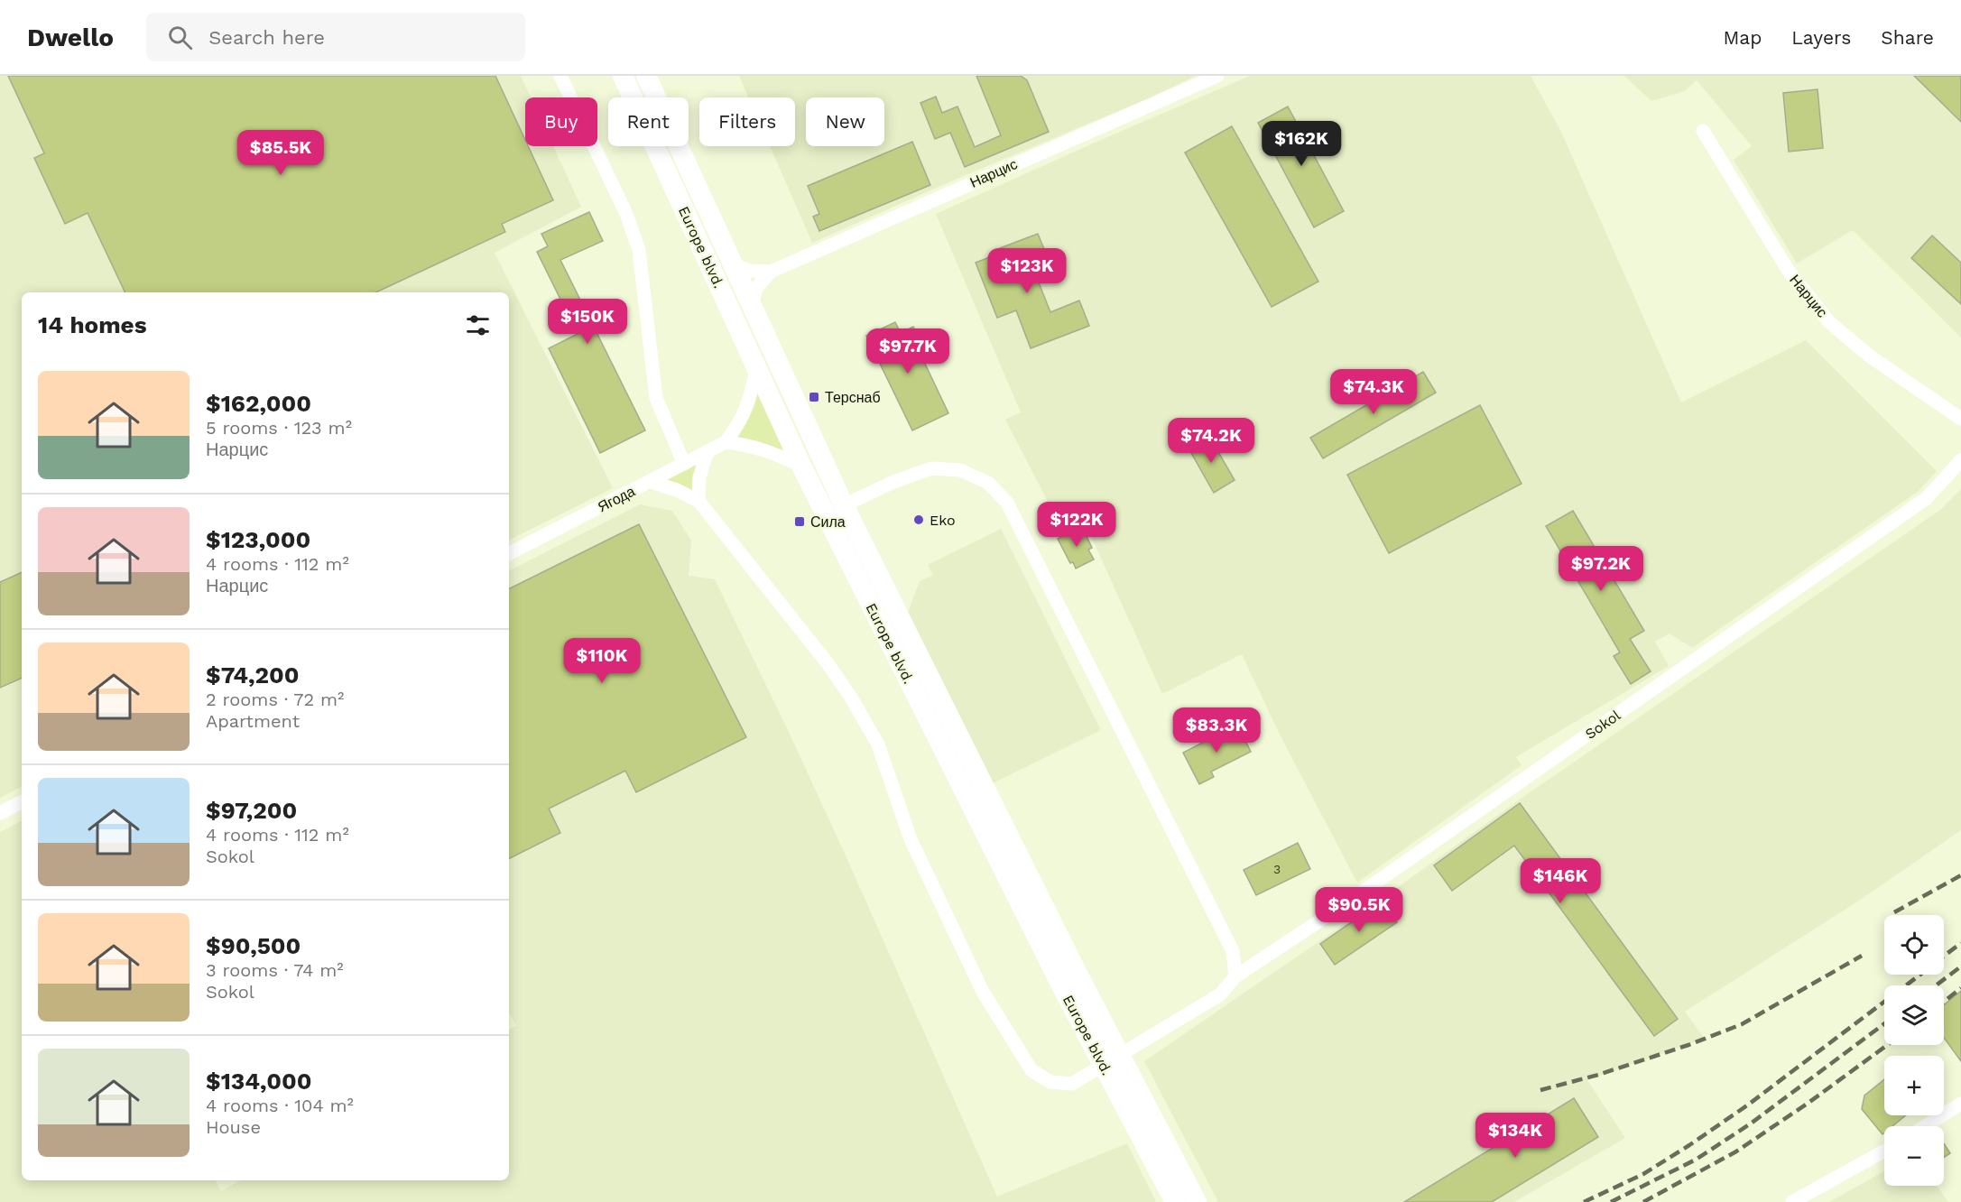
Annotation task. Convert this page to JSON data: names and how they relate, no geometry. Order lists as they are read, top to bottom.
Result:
{
  "streets": {
    "main road": ["Europe blvd."],
    "street": ["Нарцис", "Ягода", "Sokol"]
  },
  "places": {
    "transit": ["Терснаб", "Сила"],
    "other": ["Eko"]
  },
  "house_numbers": ["3"],
  "page": {
    "header": "Dwello",
    "search": "Search here",
    "nav": ["Map", "Layers", "Share"],
    "chip": [
      "Buy",
      "Rent",
      "Filters",
      "New"
    ],
    "price": [
      "$162K",
      "$85.5K",
      "$123K",
      "$150K",
      "$97.7K",
      "$74.3K",
      "$74.2K",
      "$122K",
      "$97.2K",
      "$110K",
      "$83.3K",
      "$146K",
      "$90.5K",
      "$134K"
    ],
    "heading": "14 homes",
    "list": [
      {
        "name": "$162,000",
        "note": "5 rooms · 123 m² · Нарцис"
      },
      {
        "name": "$123,000",
        "note": "4 rooms · 112 m² · Нарцис"
      },
      {
        "name": "$74,200",
        "note": "2 rooms · 72 m² · Apartment"
      },
      {
        "name": "$97,200",
        "note": "4 rooms · 112 m² · Sokol"
      },
      {
        "name": "$90,500",
        "note": "3 rooms · 74 m² · Sokol"
      },
      {
        "name": "$134,000",
        "note": "4 rooms · 104 m² · House"
      }
    ],
    "map_buttons": ["+", "−"]
  }
}
